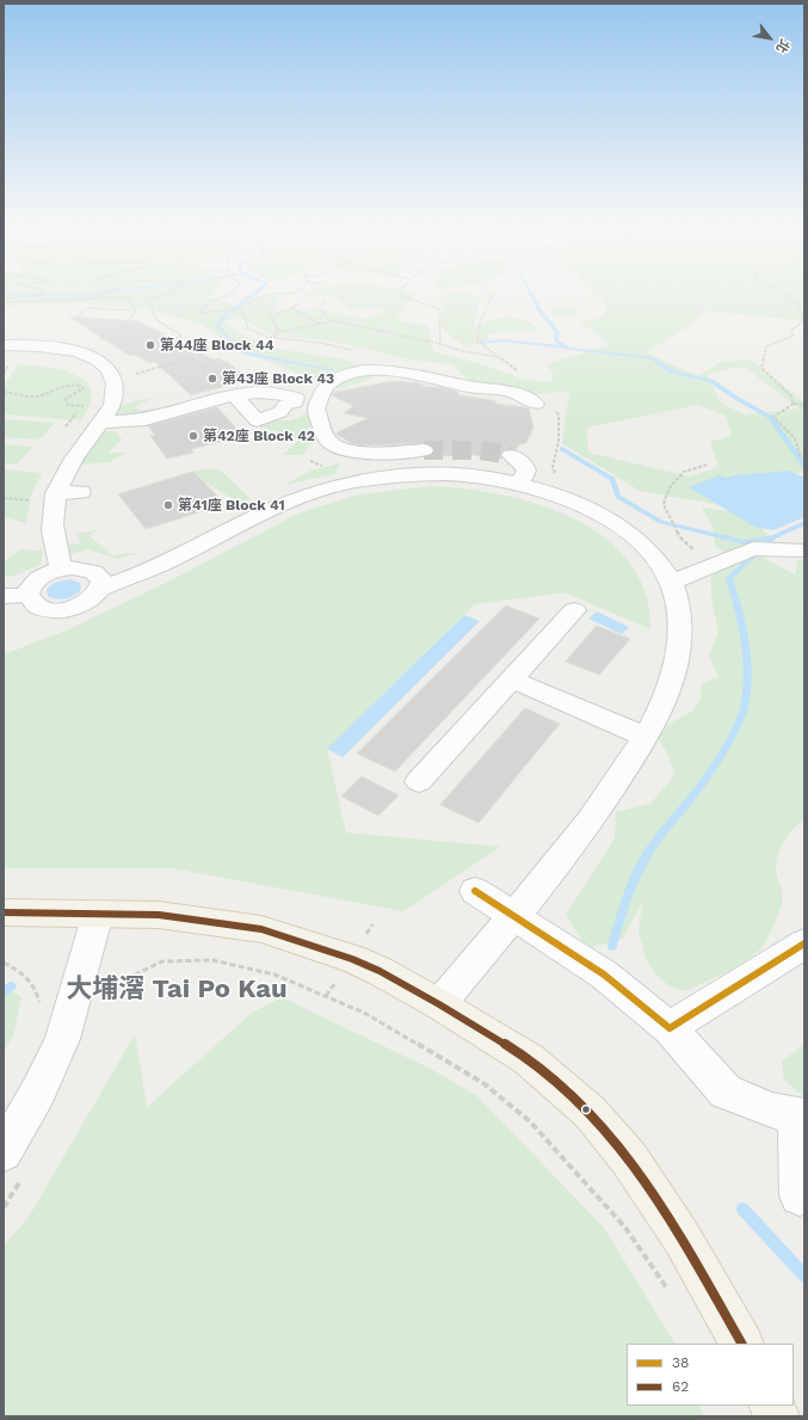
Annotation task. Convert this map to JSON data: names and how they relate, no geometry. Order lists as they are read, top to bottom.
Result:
{
  "districts": ["大埔滘 Tai Po Kau"],
  "places": [
    "第44座 Block 44",
    "第43座 Block 43",
    "第42座 Block 42",
    "第41座 Block 41"
  ],
  "lines": ["transit line 38", "transit line 62"],
  "legend": ["38", "62"],
  "north": "bottom right"
}
